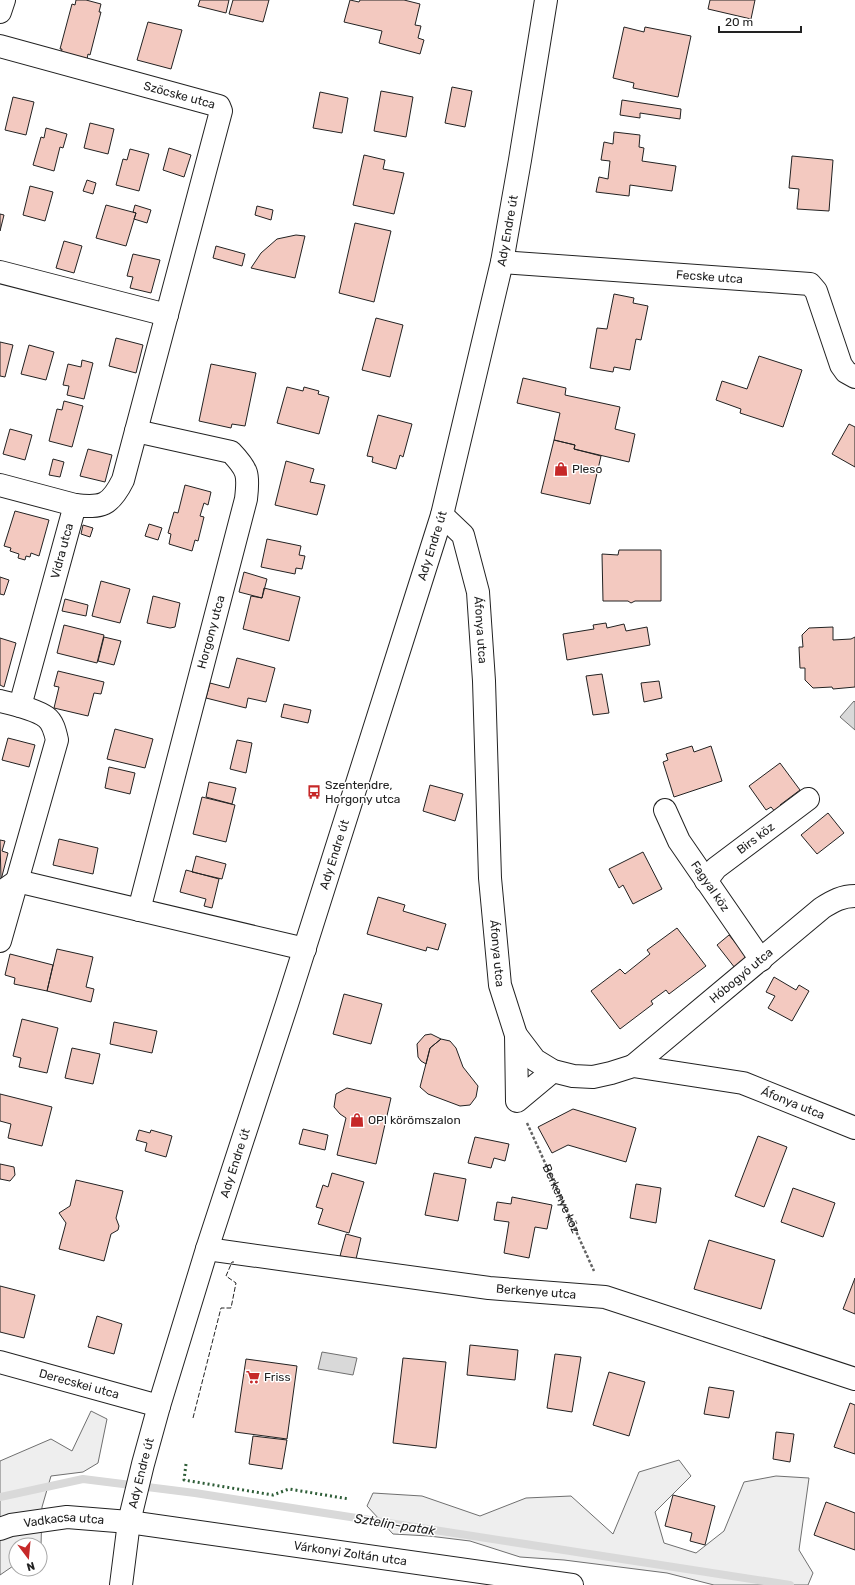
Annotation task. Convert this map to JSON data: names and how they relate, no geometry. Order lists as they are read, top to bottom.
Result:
{
  "streets": {
    "street": [
      "Szöcske utca",
      "Ady Endre út",
      "Fecske utca",
      "Vidra utca",
      "Áfonya utca",
      "Horgony utca",
      "Birs köz",
      "Fagyal köz",
      "Hóbogyó utca",
      "Berkenye utca",
      "Derecskei utca",
      "Vadkacsa utca",
      "Várkonyi Zoltán utca"
    ],
    "path": ["Berkenye köz"]
  },
  "crossings": [
    ["Szöcske utca", "Horgony utca"],
    ["Ady Endre út", "Fecske utca"],
    ["Ady Endre út", "Áfonya utca"],
    ["Ady Endre út", "Berkenye utca"],
    ["Ady Endre út", "Derecskei utca"],
    ["Ady Endre út", "Vadkacsa utca"],
    ["Ady Endre út", "Várkonyi Zoltán utca"],
    ["Áfonya utca", "Hóbogyó utca"],
    ["Birs köz", "Fagyal köz"],
    ["Fagyal köz", "Hóbogyó utca"],
    ["Berkenye köz", "Berkenye utca"],
    ["Vadkacsa utca", "Várkonyi Zoltán utca"]
  ],
  "water": ["Sztelin-patak"],
  "places": {
    "shop": ["Pleso", "OPI körömszalon"],
    "bus stop": ["Szentendre, Horgony utca"],
    "supermarket": ["Friss"]
  },
  "scale_bar": "20 m",
  "north": "bottom"
}
